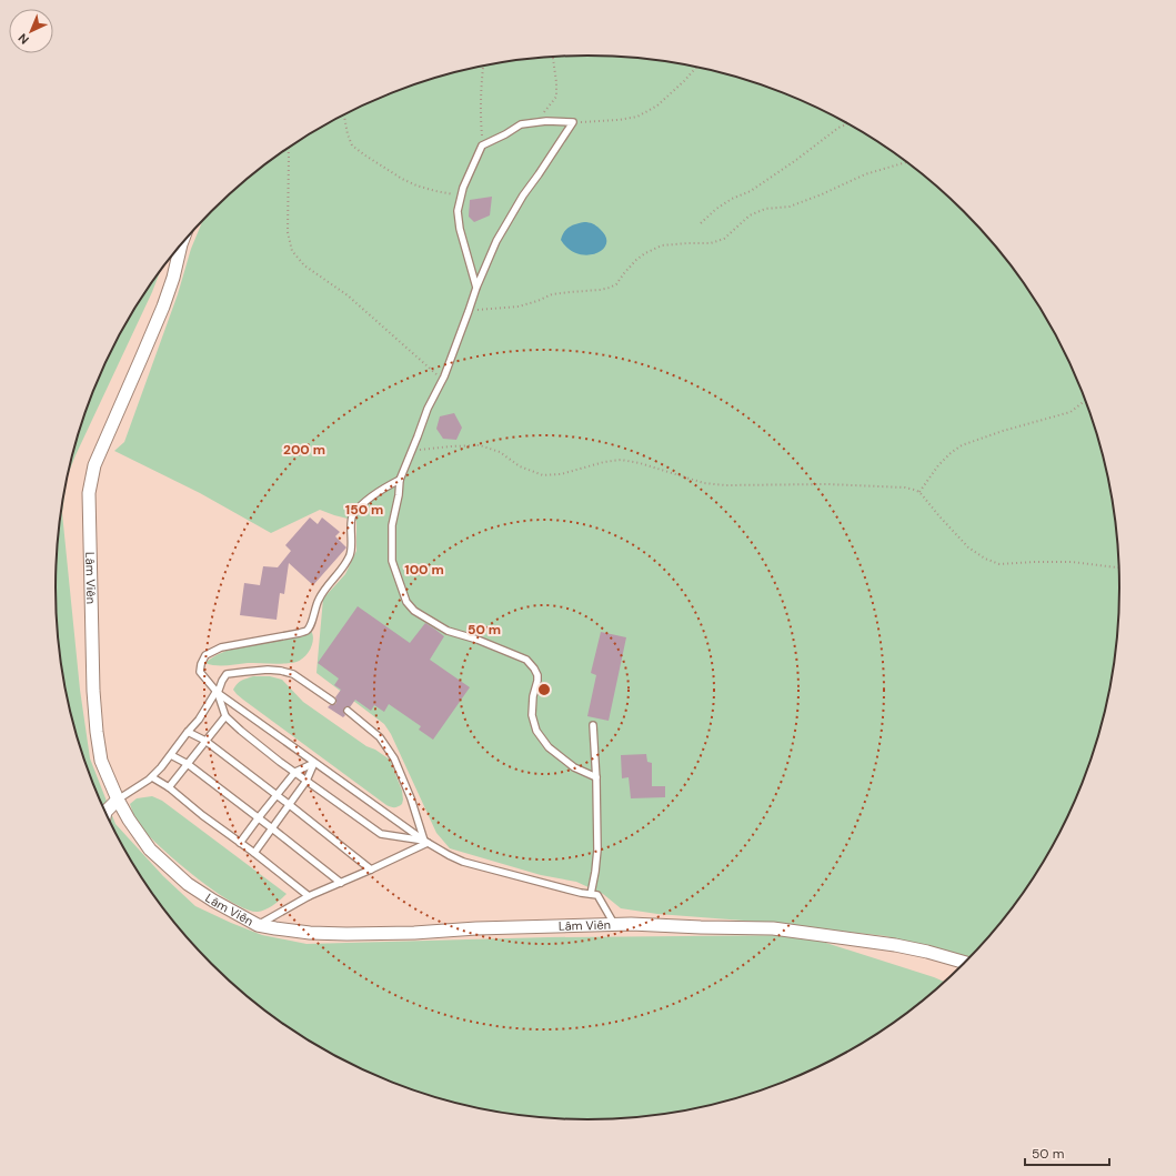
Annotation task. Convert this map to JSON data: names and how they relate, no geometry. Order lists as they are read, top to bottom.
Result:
{
  "streets": {
    "street": ["Lâm Viên"]
  },
  "scale_bar": "50 m",
  "north": "bottom left",
  "rings": [
    "200 m",
    "150 m",
    "100 m",
    "50 m"
  ]
}
